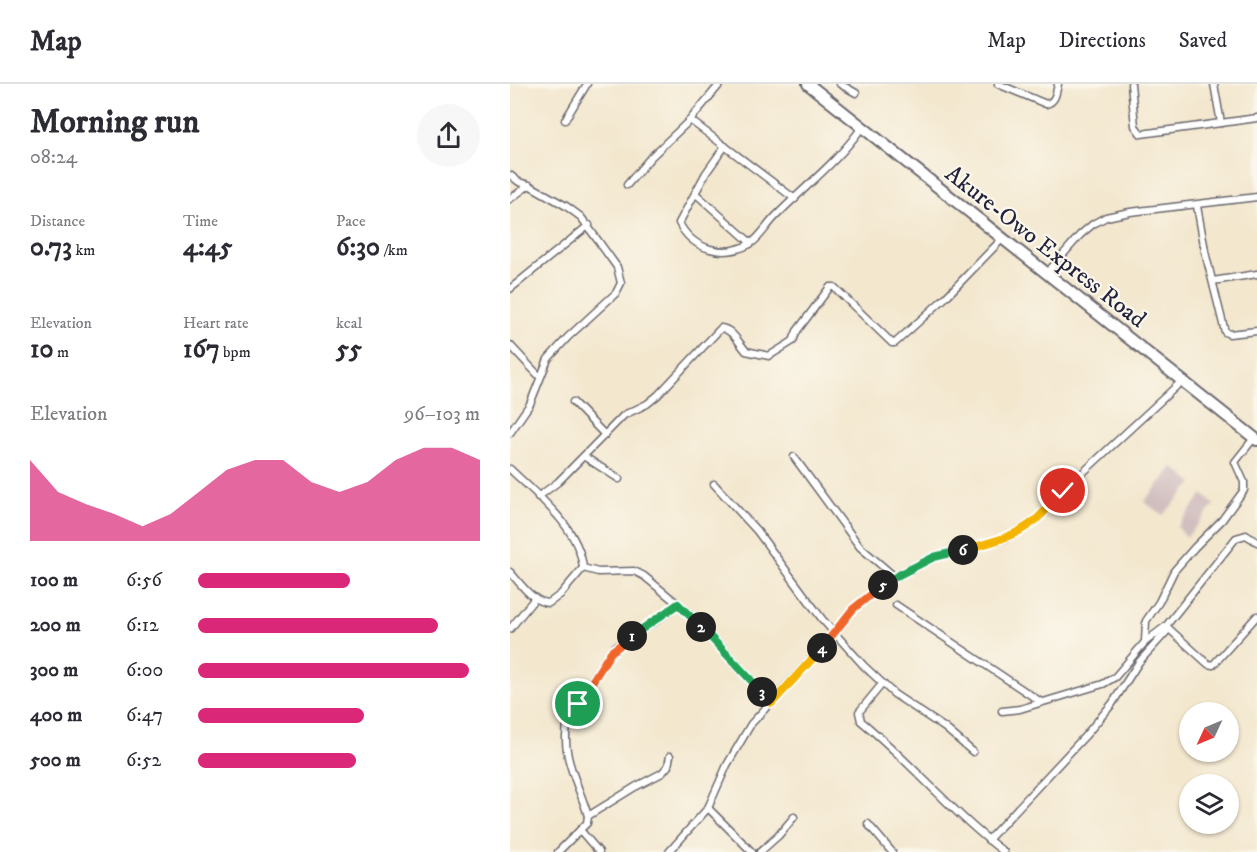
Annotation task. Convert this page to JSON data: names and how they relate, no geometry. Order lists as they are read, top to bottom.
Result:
{
  "streets": {
    "highway": ["Akure-Owo Express Road"]
  },
  "north": "bottom left",
  "page": {
    "header": "Map",
    "nav": ["Map", "Directions", "Saved"],
    "heading": ["Morning run", "08:24"],
    "stats": [
      ["Distance", "0.73 km"],
      ["Time", "4:45"],
      ["Pace", "6:30 /km"],
      ["Elevation", "10 m"],
      ["Heart rate", "167 bpm"],
      ["kcal", "55"]
    ],
    "chart": ["Elevation", "96–103 m"],
    "pins": [
      "6",
      "5",
      "2",
      "1",
      "4",
      "3"
    ],
    "list": [
      {
        "name": "100 m",
        "note": "6:56"
      },
      {
        "name": "200 m",
        "note": "6:12"
      },
      {
        "name": "300 m",
        "note": "6:00"
      },
      {
        "name": "400 m",
        "note": "6:47"
      },
      {
        "name": "500 m",
        "note": "6:52"
      }
    ]
  }
}
